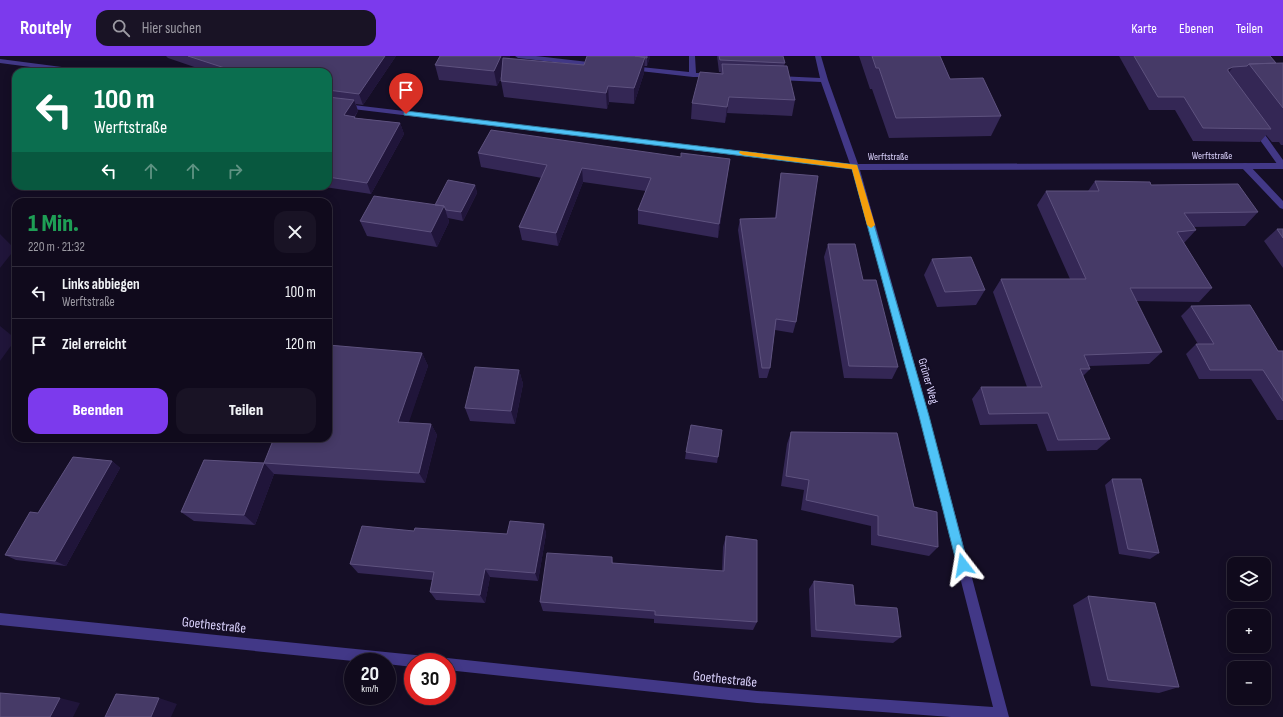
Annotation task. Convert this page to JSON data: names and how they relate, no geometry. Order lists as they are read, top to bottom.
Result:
{
  "streets": {
    "street": ["Werftstraße", "Grüner Weg", "Goethestraße"]
  },
  "crossings": [
    ["Werftstraße", "Grüner Weg"],
    ["Grüner Weg", "Goethestraße"]
  ],
  "page": {
    "header": "Routely",
    "search": "Hier suchen",
    "nav": ["Karte", "Ebenen", "Teilen"],
    "turn": ["100 m", "Werftstraße"],
    "heading": ["1 Min.", "220 m · 21:32"],
    "list": [
      {
        "name": "Links abbiegen",
        "note": "Werftstraße",
        "value": "100 m"
      },
      {
        "name": "Ziel erreicht",
        "value": "120 m"
      }
    ],
    "buttons": ["Beenden", "Teilen"],
    "map_buttons": ["+", "−"],
    "speed": "20 km/h",
    "limit": "30"
  }
}
